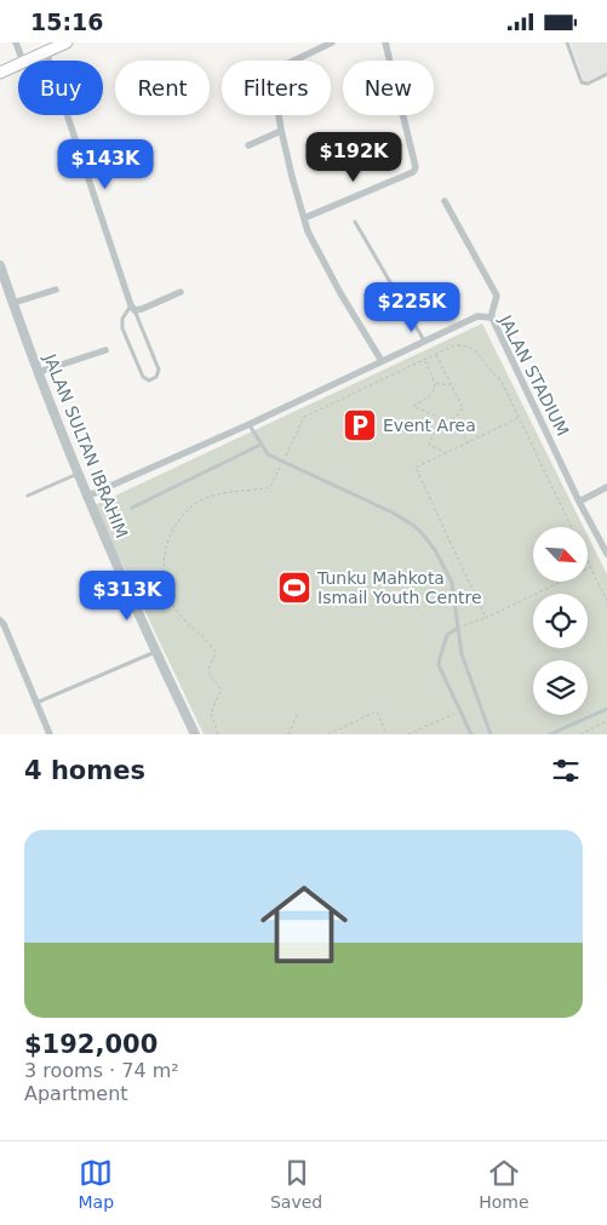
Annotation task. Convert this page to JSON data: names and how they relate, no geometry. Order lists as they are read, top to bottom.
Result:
{
  "streets": {
    "street": ["JALAN STADIUM", "JALAN SULTAN IBRAHIM"]
  },
  "crossings": [
    ["JALAN STADIUM", "JALAN SULTAN IBRAHIM"]
  ],
  "places": {
    "parking": ["Event Area"],
    "sports": ["Tunku Mahkota Ismail Youth Centre"]
  },
  "north": "bottom right",
  "page": {
    "status": "15:16",
    "chip": [
      "Buy",
      "Rent",
      "Filters",
      "New"
    ],
    "price": [
      "$192K",
      "$143K",
      "$225K",
      "$313K"
    ],
    "heading": "4 homes",
    "list": [
      {
        "name": "$192,000",
        "note": "3 rooms · 74 m² · Apartment"
      }
    ],
    "tabs": ["Map", "Saved", "Home"]
  }
}
